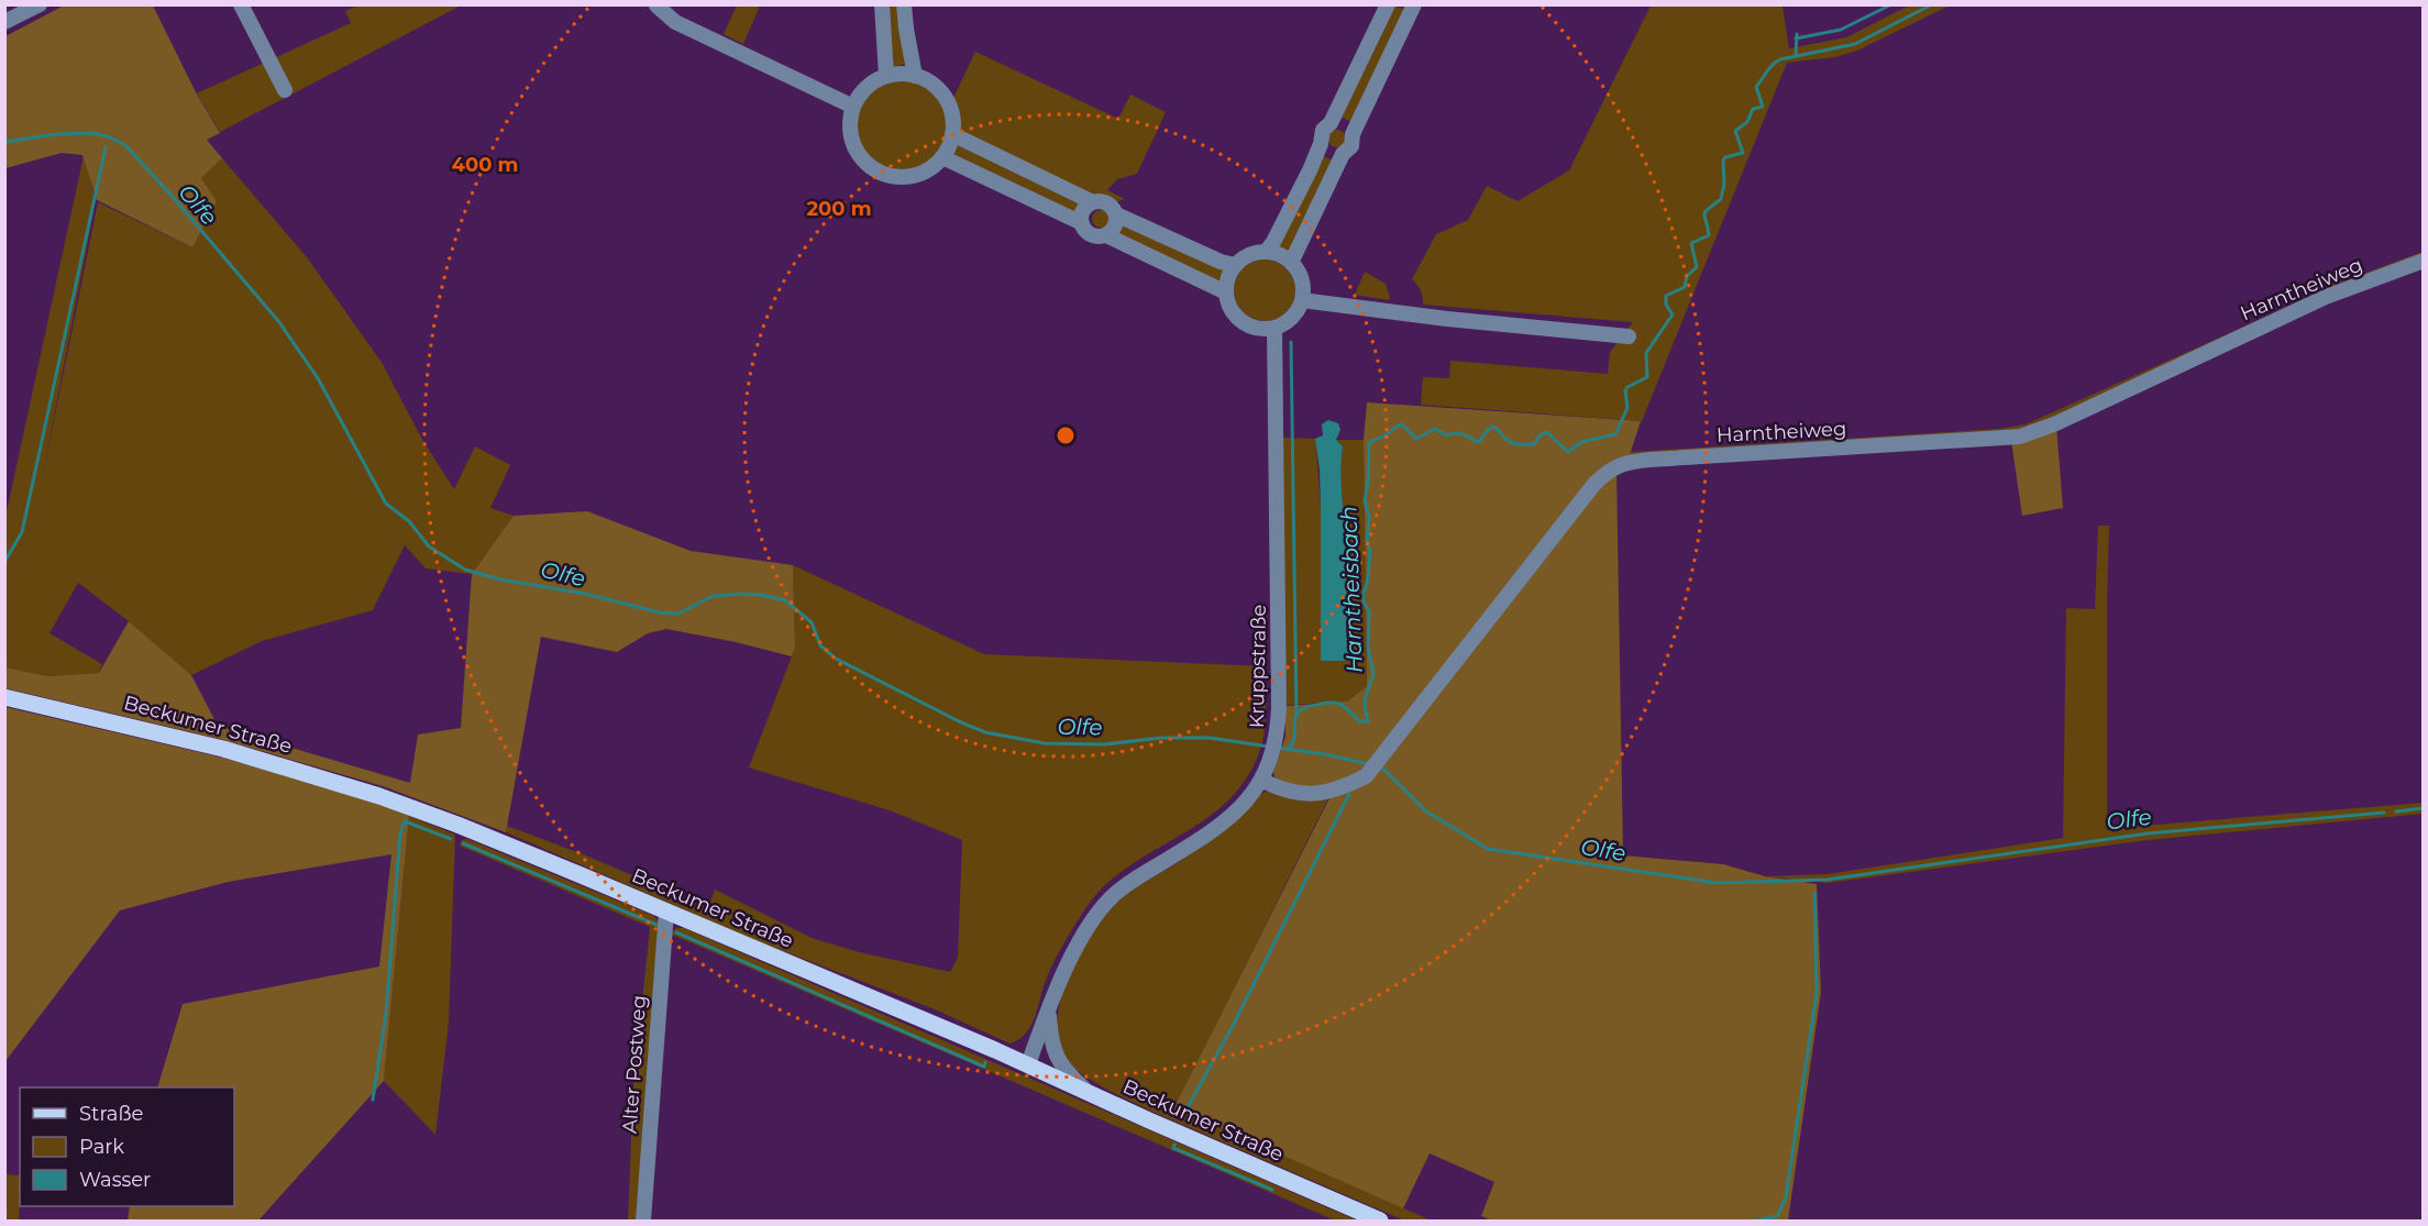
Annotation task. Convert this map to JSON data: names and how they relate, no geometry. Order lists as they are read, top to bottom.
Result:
{
  "streets": {
    "main road": ["Beckumer Straße"],
    "street": ["Harntheiweg", "Kruppstraße", "Alter Postweg"]
  },
  "crossings": [
    ["Harntheiweg", "Kruppstraße"],
    ["Kruppstraße", "Beckumer Straße"],
    ["Beckumer Straße", "Alter Postweg"]
  ],
  "water": ["Olfe", "Harntheisbach"],
  "legend": ["Straße", "Park", "Wasser"],
  "rings": ["400 m", "200 m"]
}
